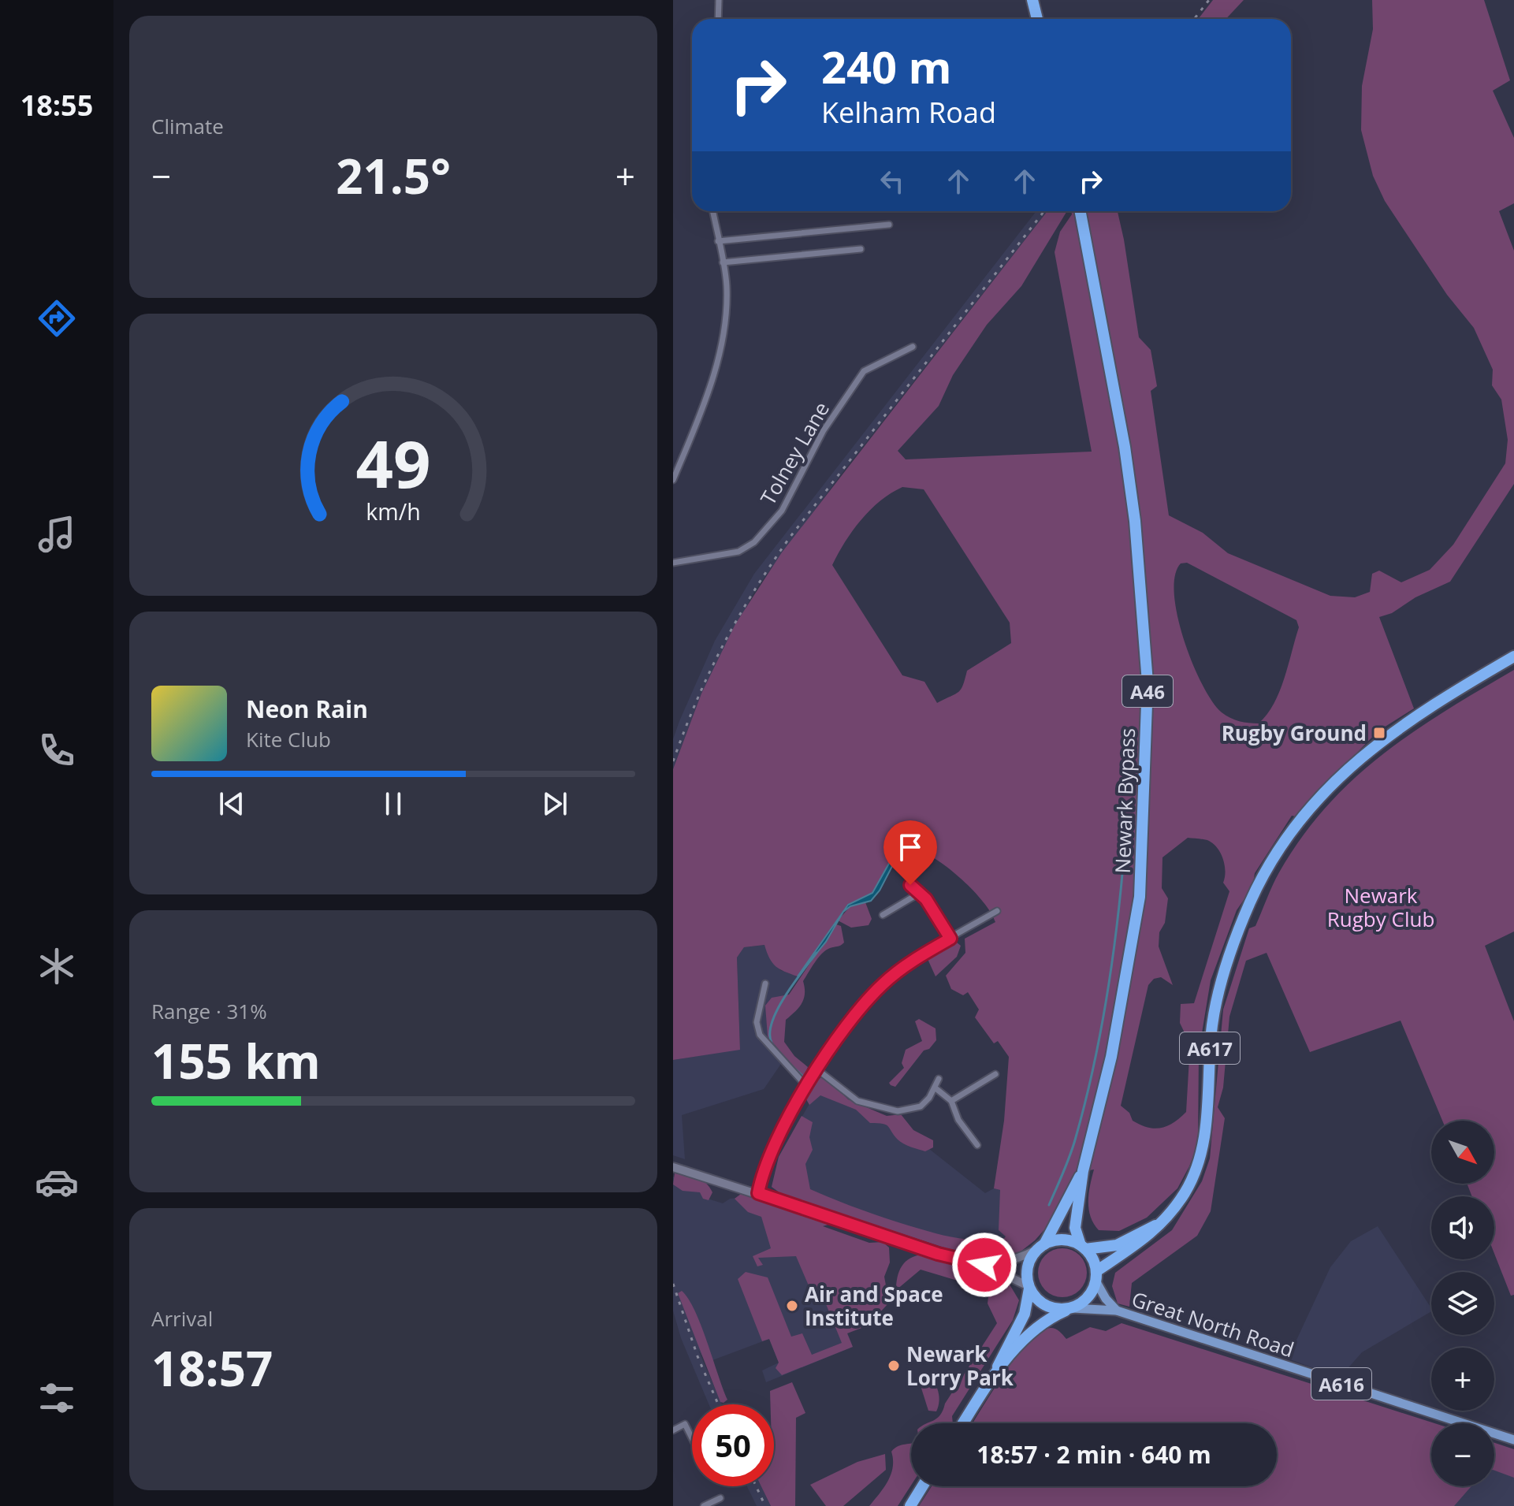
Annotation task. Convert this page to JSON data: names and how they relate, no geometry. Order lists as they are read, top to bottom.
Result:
{
  "streets": {
    "highway": ["A46", "Newark Bypass", "A617"],
    "main road": ["Great North Road", "A616"],
    "street": ["Tolney Lane"]
  },
  "crossings": [
    ["Newark Bypass", "A617"],
    ["Newark Bypass", "Great North Road"],
    ["A617", "Great North Road"]
  ],
  "parks": ["Newark Rugby Club"],
  "places": {
    "transit": ["Rugby Ground"],
    "other": ["Air and Space Institute", "Newark Lorry Park"]
  },
  "north": "bottom right",
  "page": {
    "tabs": "18:55",
    "tile": [
      "Climate",
      ["Range · 31%", "155 km"],
      ["Arrival", "18:57"]
    ],
    "turn": ["240 m", "Kelham Road"],
    "heat": ["−", "21.5°", "+"],
    "song": ["Neon Rain", "Kite Club"],
    "map_buttons": ["+", "−"],
    "limit": "50",
    "trip": "18:57 · 2 min · 640 m",
    "gauge": ["49", "km/h"]
  }
}
